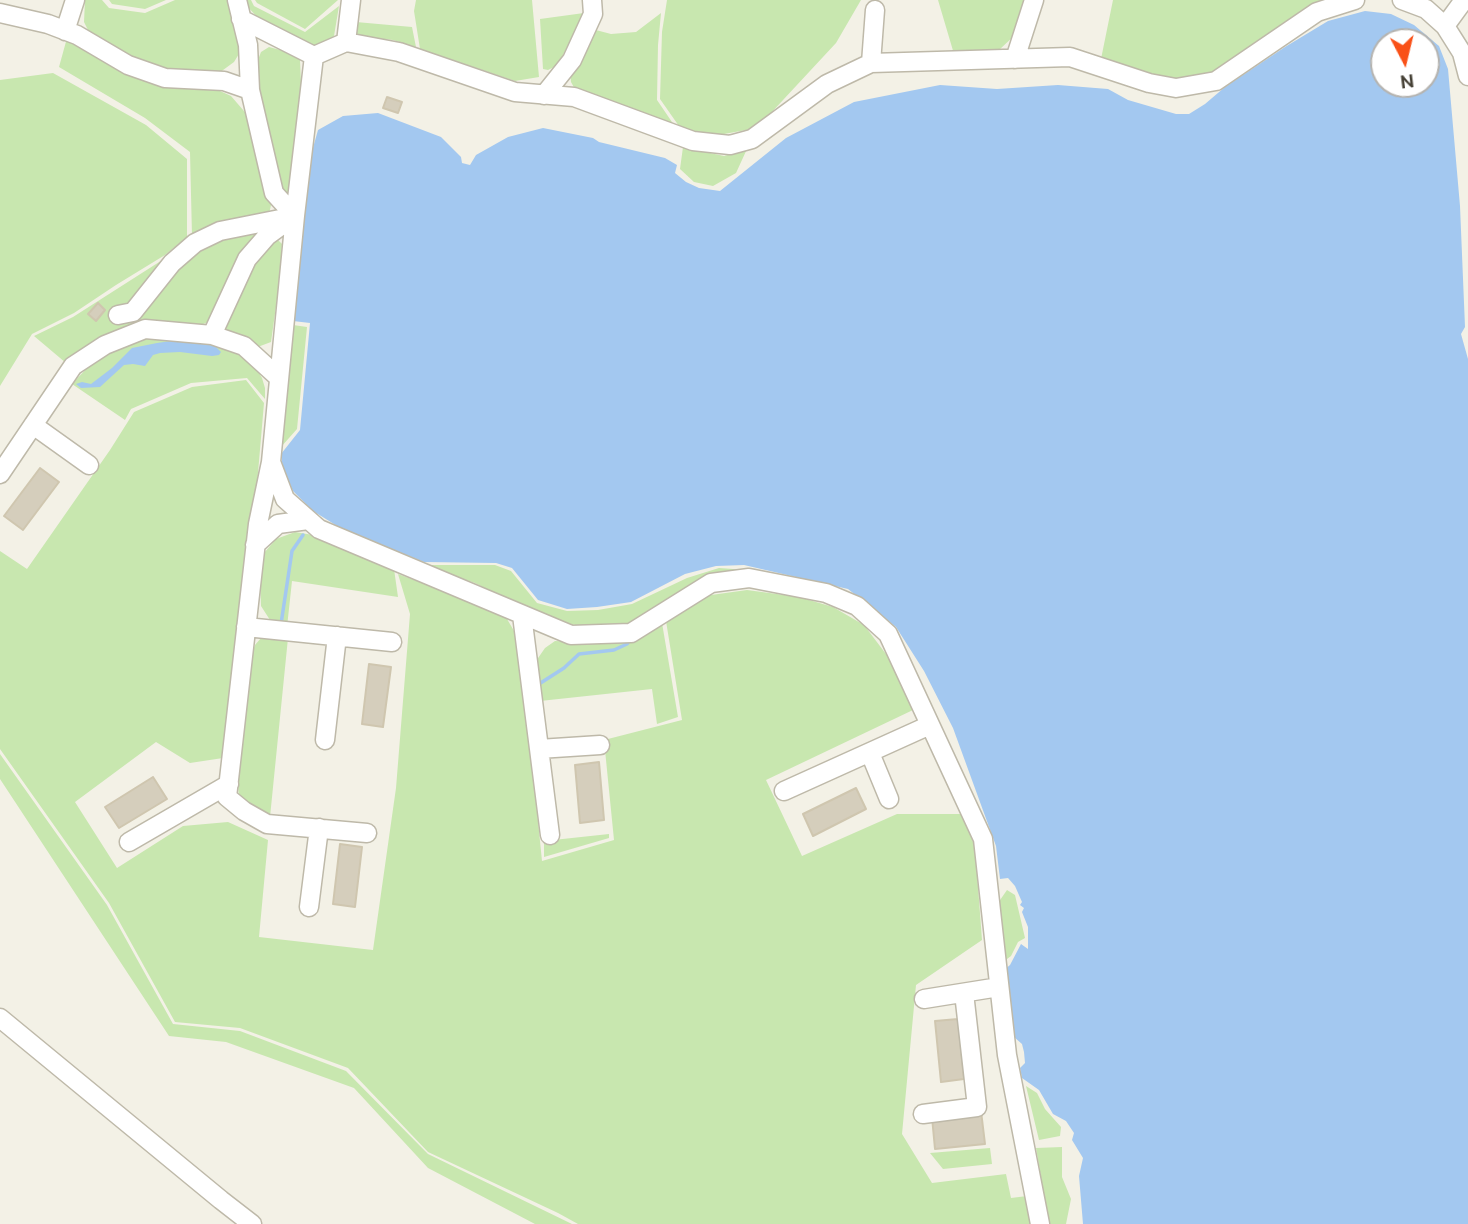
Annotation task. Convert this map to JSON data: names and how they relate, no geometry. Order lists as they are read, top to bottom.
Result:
{
  "north": "bottom"
}
